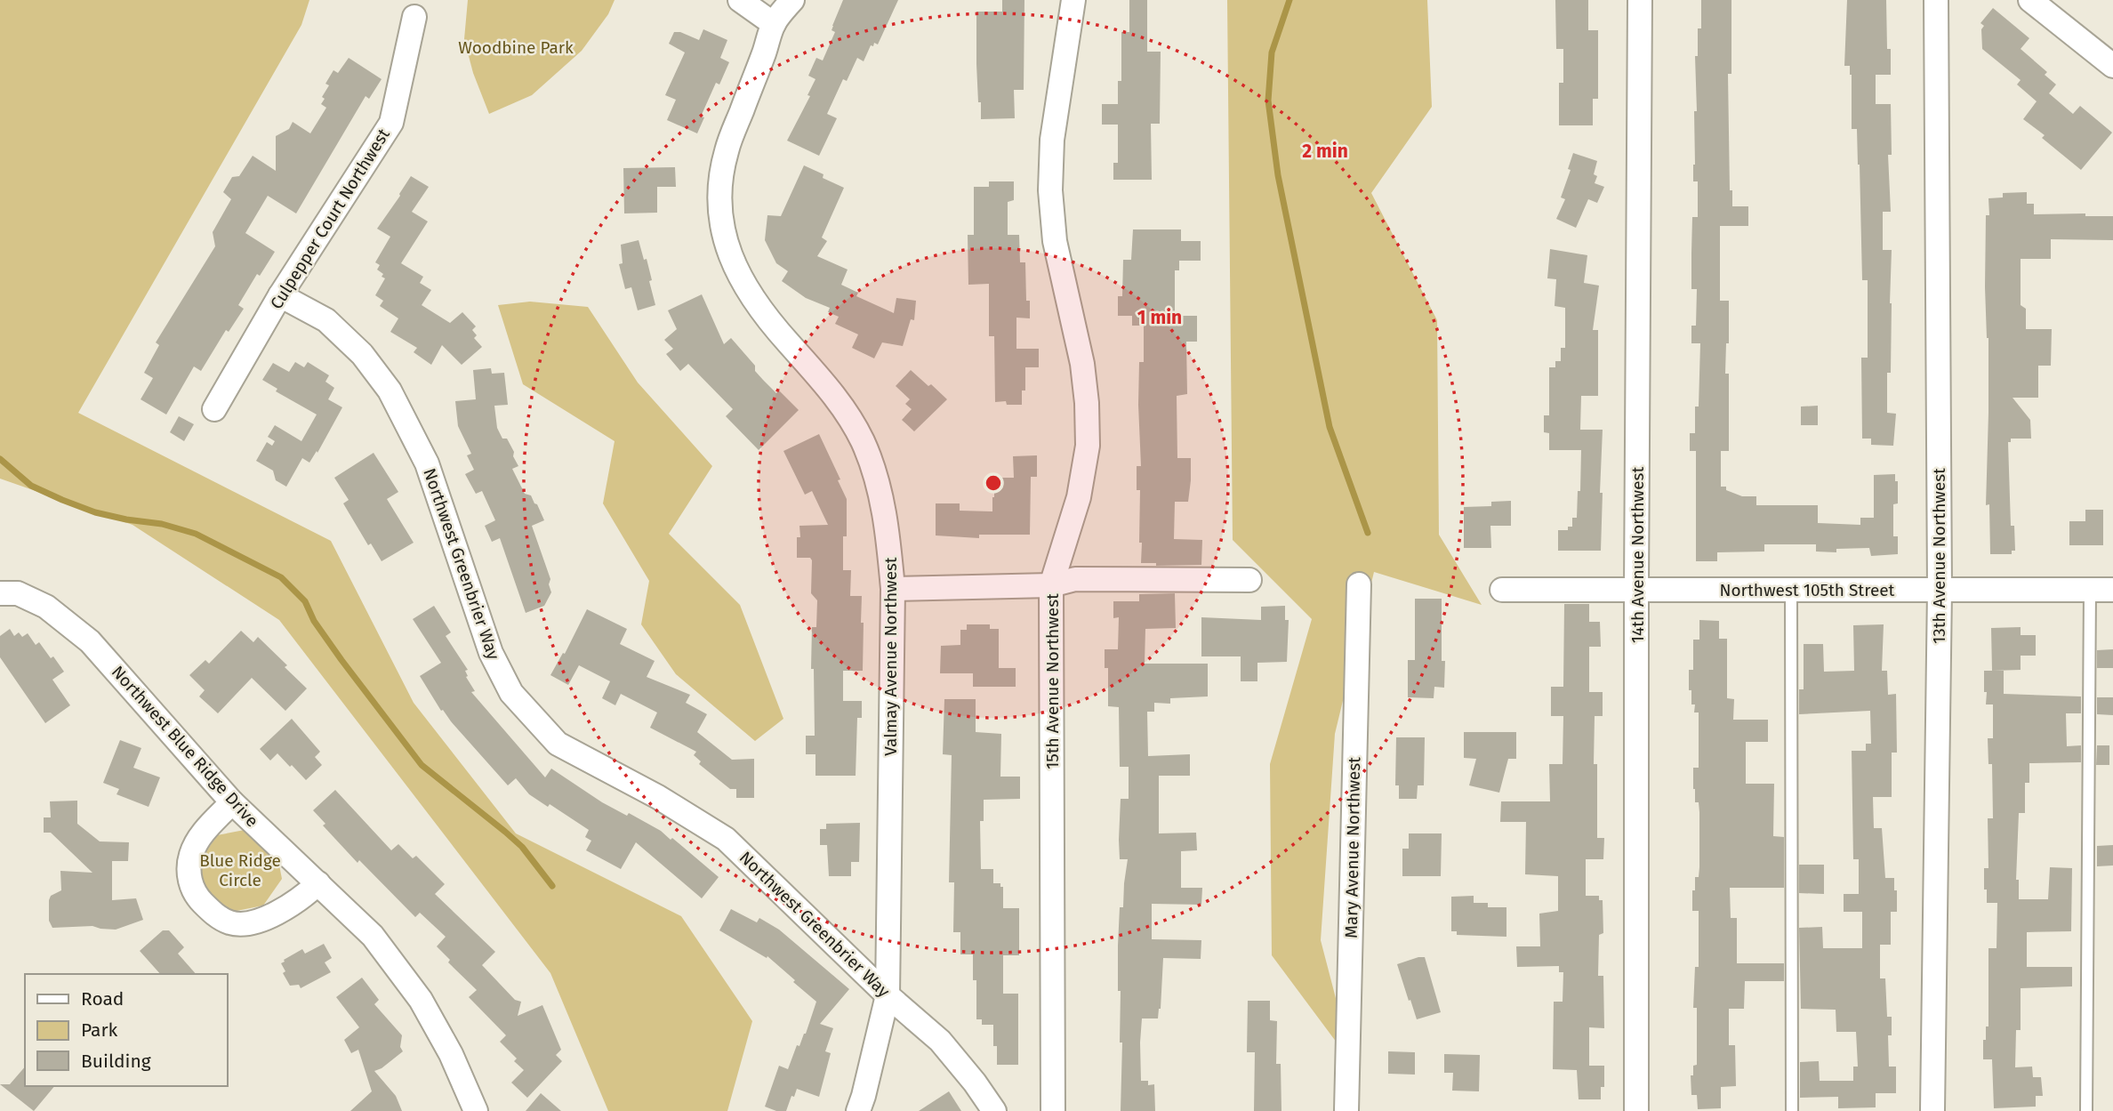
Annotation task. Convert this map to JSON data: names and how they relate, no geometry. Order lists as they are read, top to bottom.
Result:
{
  "streets": {
    "street": [
      "Culpepper Court Northwest",
      "14th Avenue Northwest",
      "13th Avenue Northwest",
      "Northwest Greenbrier Way",
      "Northwest 105th Street",
      "Valmay Avenue Northwest",
      "15th Avenue Northwest",
      "Northwest Blue Ridge Drive",
      "Mary Avenue Northwest"
    ]
  },
  "crossings": [
    ["Culpepper Court Northwest", "Northwest Greenbrier Way"],
    ["14th Avenue Northwest", "Northwest 105th Street"],
    ["13th Avenue Northwest", "Northwest 105th Street"],
    ["Northwest Greenbrier Way", "Valmay Avenue Northwest"]
  ],
  "parks": ["Woodbine Park", "Blue Ridge Circle"],
  "legend": ["Road", "Park", "Building"],
  "rings": ["2 min", "1 min"]
}
